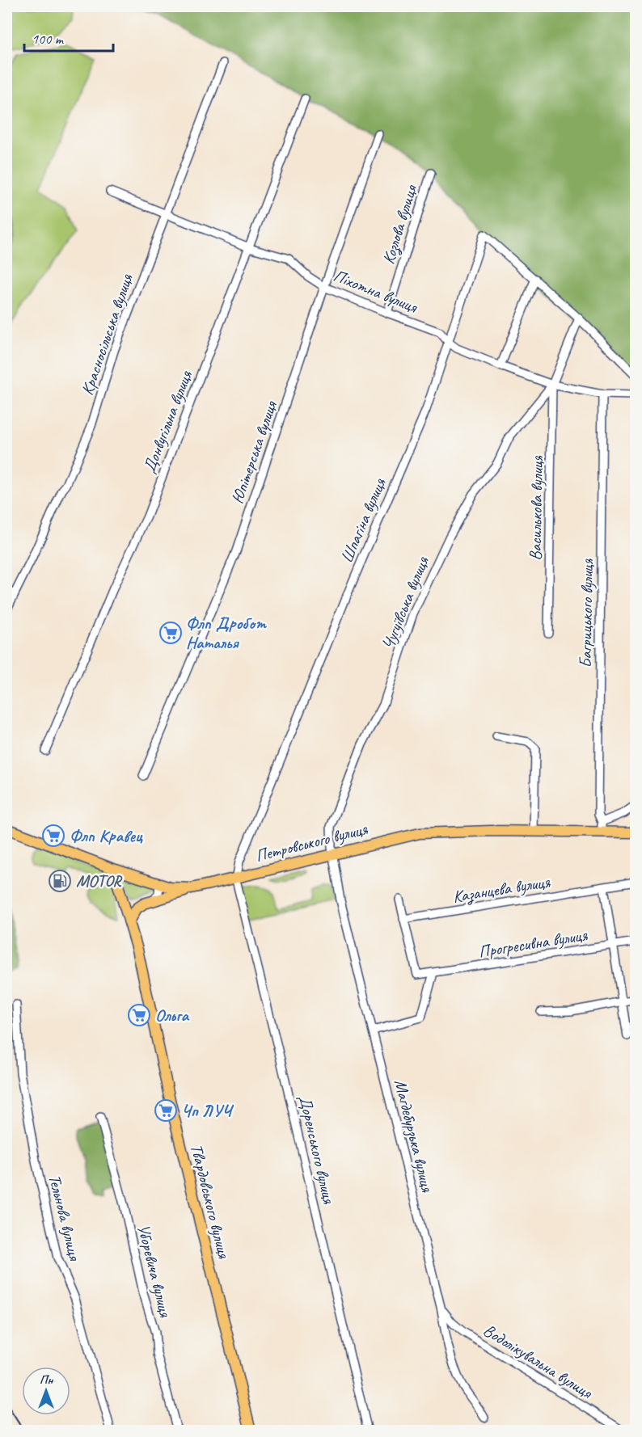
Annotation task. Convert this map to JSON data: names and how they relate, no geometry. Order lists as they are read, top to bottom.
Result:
{
  "streets": {
    "main road": ["Петровського вулиця", "Твардовського вулиця"],
    "street": [
      "Козлова вулиця",
      "Піхотна вулиця",
      "Красносільська вулиця",
      "Донвугільна вулиця",
      "Юпітерська вулиця",
      "Василькова вулиця",
      "Шпагіна вулиця",
      "Чугуївська вулиця",
      "Багрицького вулиця",
      "Казанцева вулиця",
      "Прогресивна вулиця",
      "Магдебурзька вулиця",
      "Доренського вулиця",
      "Тельнова вулиця",
      "Уборевича вулиця",
      "Водолікувальна вулиця"
    ]
  },
  "crossings": [
    ["Козлова вулиця", "Піхотна вулиця"],
    ["Піхотна вулиця", "Красносільська вулиця"],
    ["Піхотна вулиця", "Донвугільна вулиця"],
    ["Піхотна вулиця", "Юпітерська вулиця"],
    ["Піхотна вулиця", "Василькова вулиця"],
    ["Піхотна вулиця", "Шпагіна вулиця"],
    ["Піхотна вулиця", "Чугуївська вулиця"],
    ["Піхотна вулиця", "Багрицького вулиця"],
    ["Василькова вулиця", "Чугуївська вулиця"],
    ["Шпагіна вулиця", "Петровського вулиця"],
    ["Шпагіна вулиця", "Доренського вулиця"],
    ["Чугуївська вулиця", "Петровського вулиця"],
    ["Чугуївська вулиця", "Магдебурзька вулиця"],
    ["Багрицького вулиця", "Петровського вулиця"],
    ["Петровського вулиця", "Магдебурзька вулиця"],
    ["Петровського вулиця", "Доренського вулиця"],
    ["Петровського вулиця", "Твардовського вулиця"],
    ["Казанцева вулиця", "Прогресивна вулиця"],
    ["Магдебурзька вулиця", "Водолікувальна вулиця"]
  ],
  "places": {
    "supermarket": [
      "Флп Дробот Наталья",
      "Флп Кравец",
      "Ольга",
      "Чп ЛУЧ"
    ],
    "fuel station": ["MOTOR"]
  },
  "scale_bar": "100 m",
  "north": "top"
}
